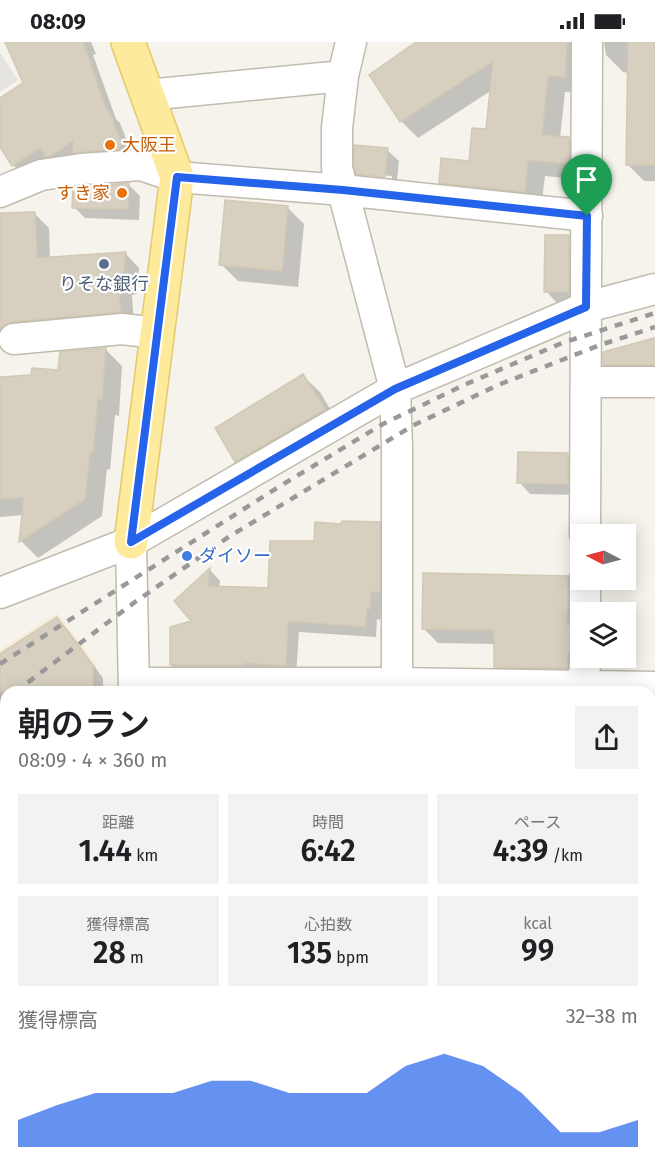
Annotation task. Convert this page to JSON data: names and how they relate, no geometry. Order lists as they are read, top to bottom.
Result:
{
  "places": [
    "大阪王",
    "すき家",
    "りそな銀行",
    "ダイソー"
  ],
  "north": "left",
  "page": {
    "status": "08:09",
    "heading": ["朝のラン", "08:09 · 4 × 360 m"],
    "stats": [
      ["距離", "1.44 km"],
      ["時間", "6:42"],
      ["ペース", "4:39 /km"],
      ["獲得標高", "28 m"],
      ["心拍数", "135 bpm"],
      ["kcal", "99"]
    ],
    "chart": ["獲得標高", "32–38 m"]
  }
}
